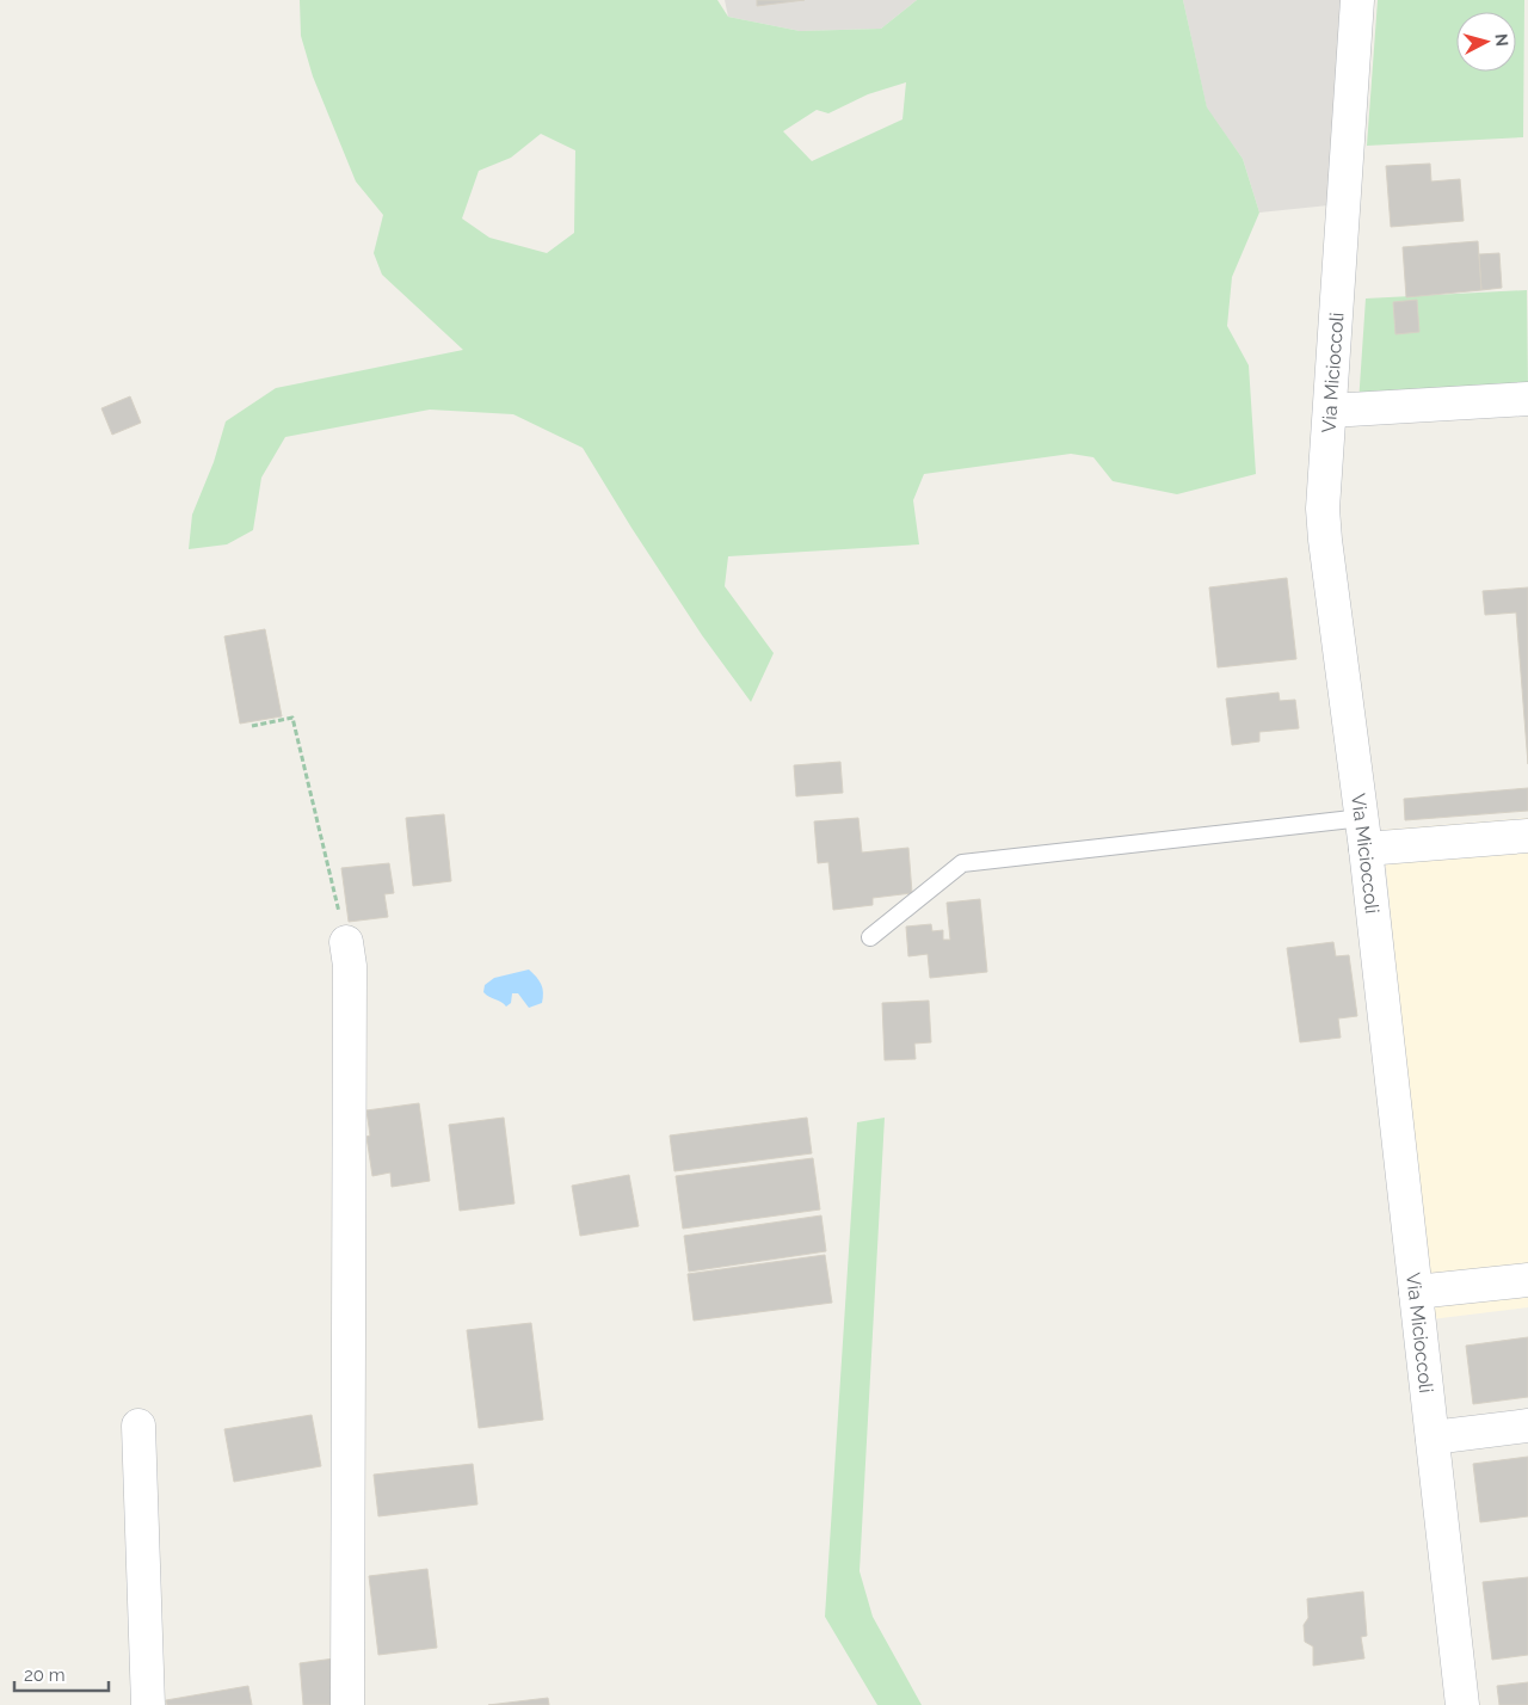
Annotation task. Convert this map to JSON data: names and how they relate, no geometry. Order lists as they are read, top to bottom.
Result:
{
  "streets": {
    "street": ["Via Micioccoli"]
  },
  "scale_bar": "20 m",
  "north": "right"
}
